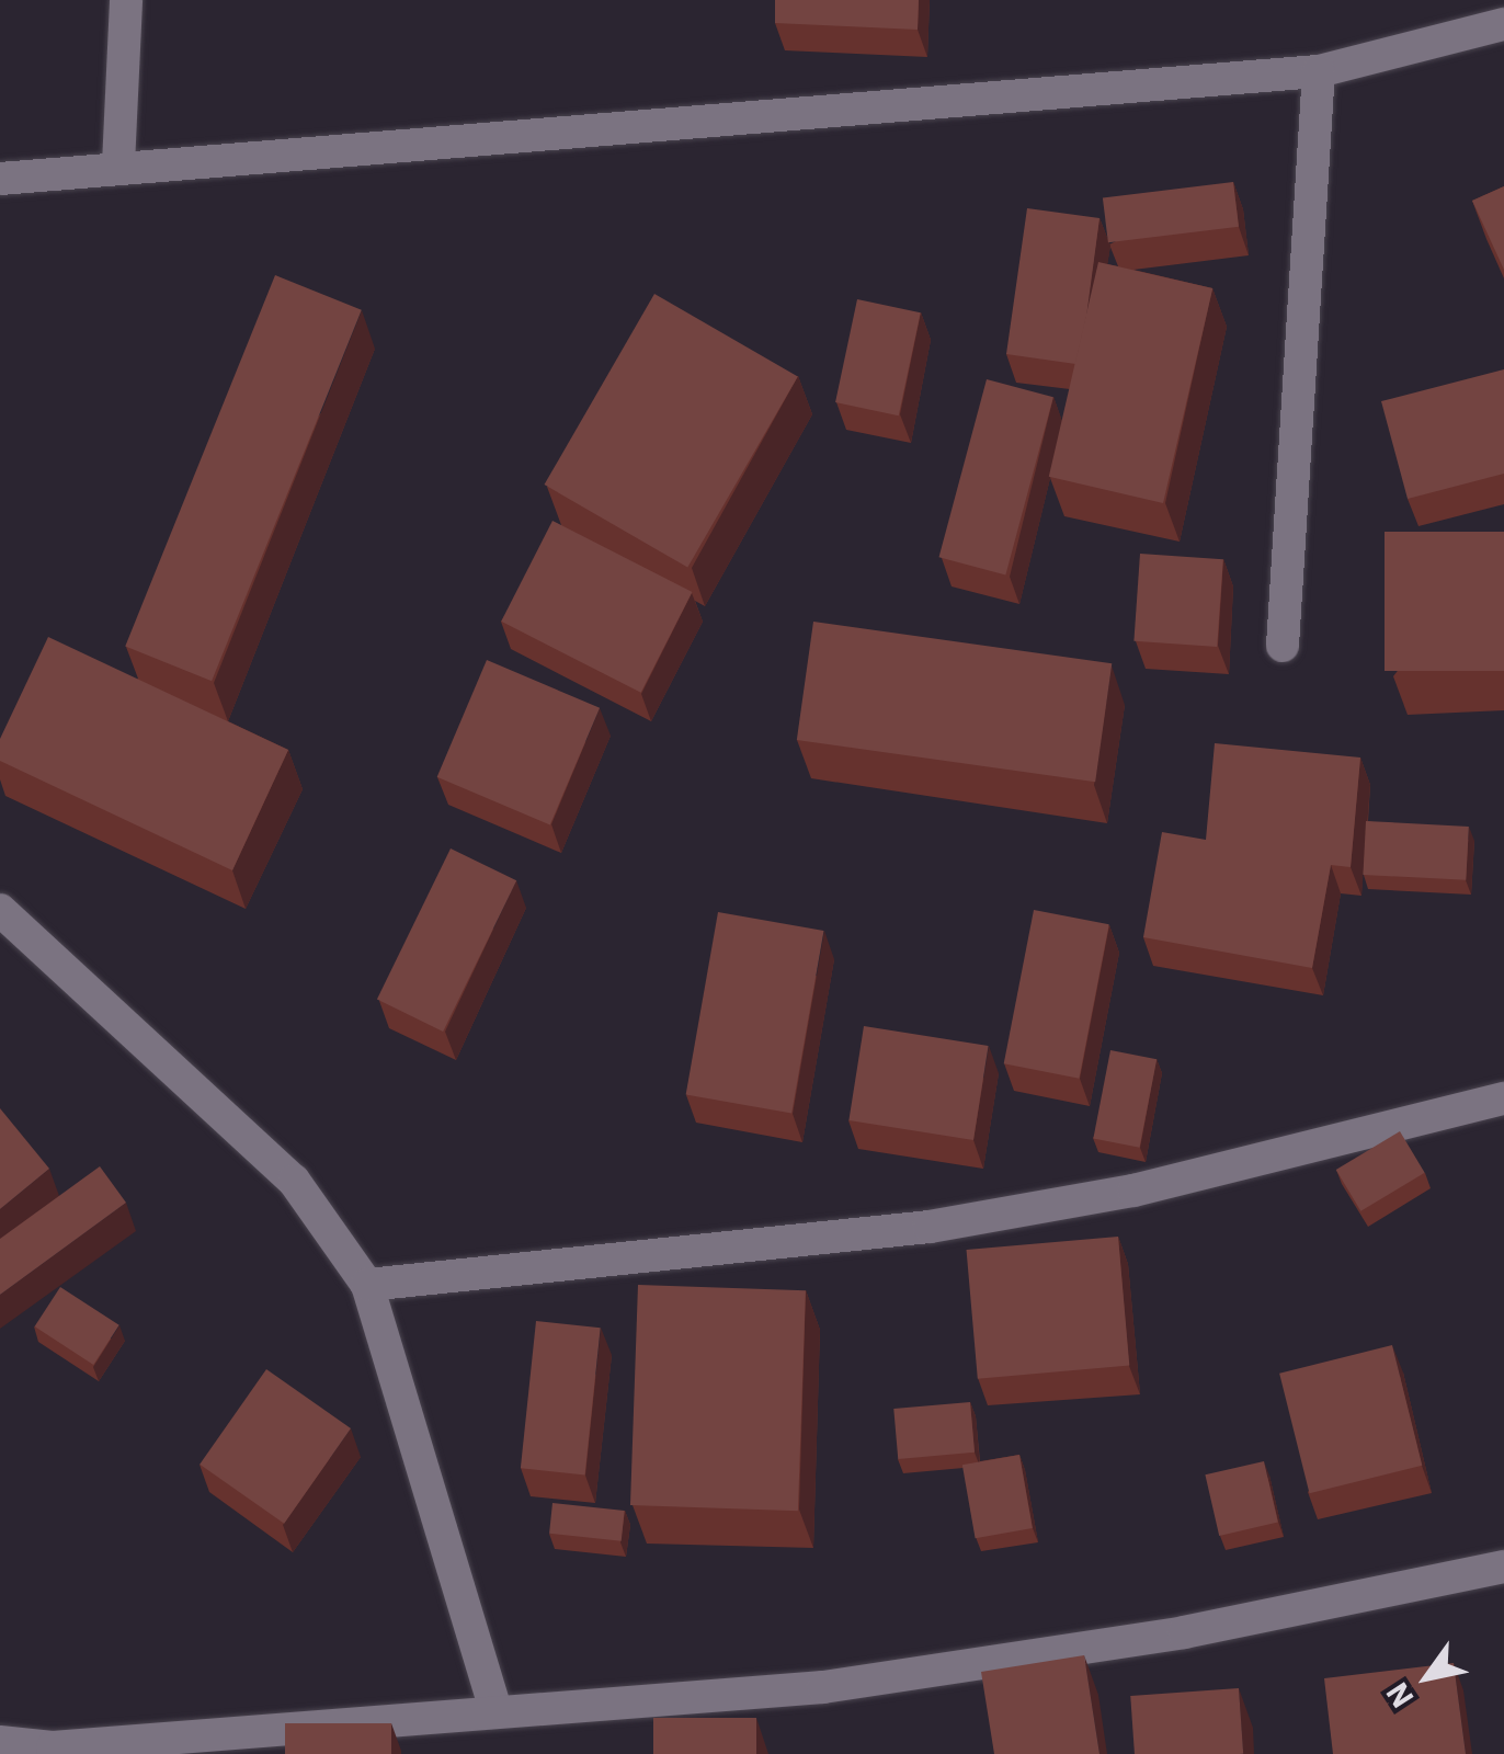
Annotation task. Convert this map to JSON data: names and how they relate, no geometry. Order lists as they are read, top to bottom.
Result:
{
  "north": "bottom left"
}
